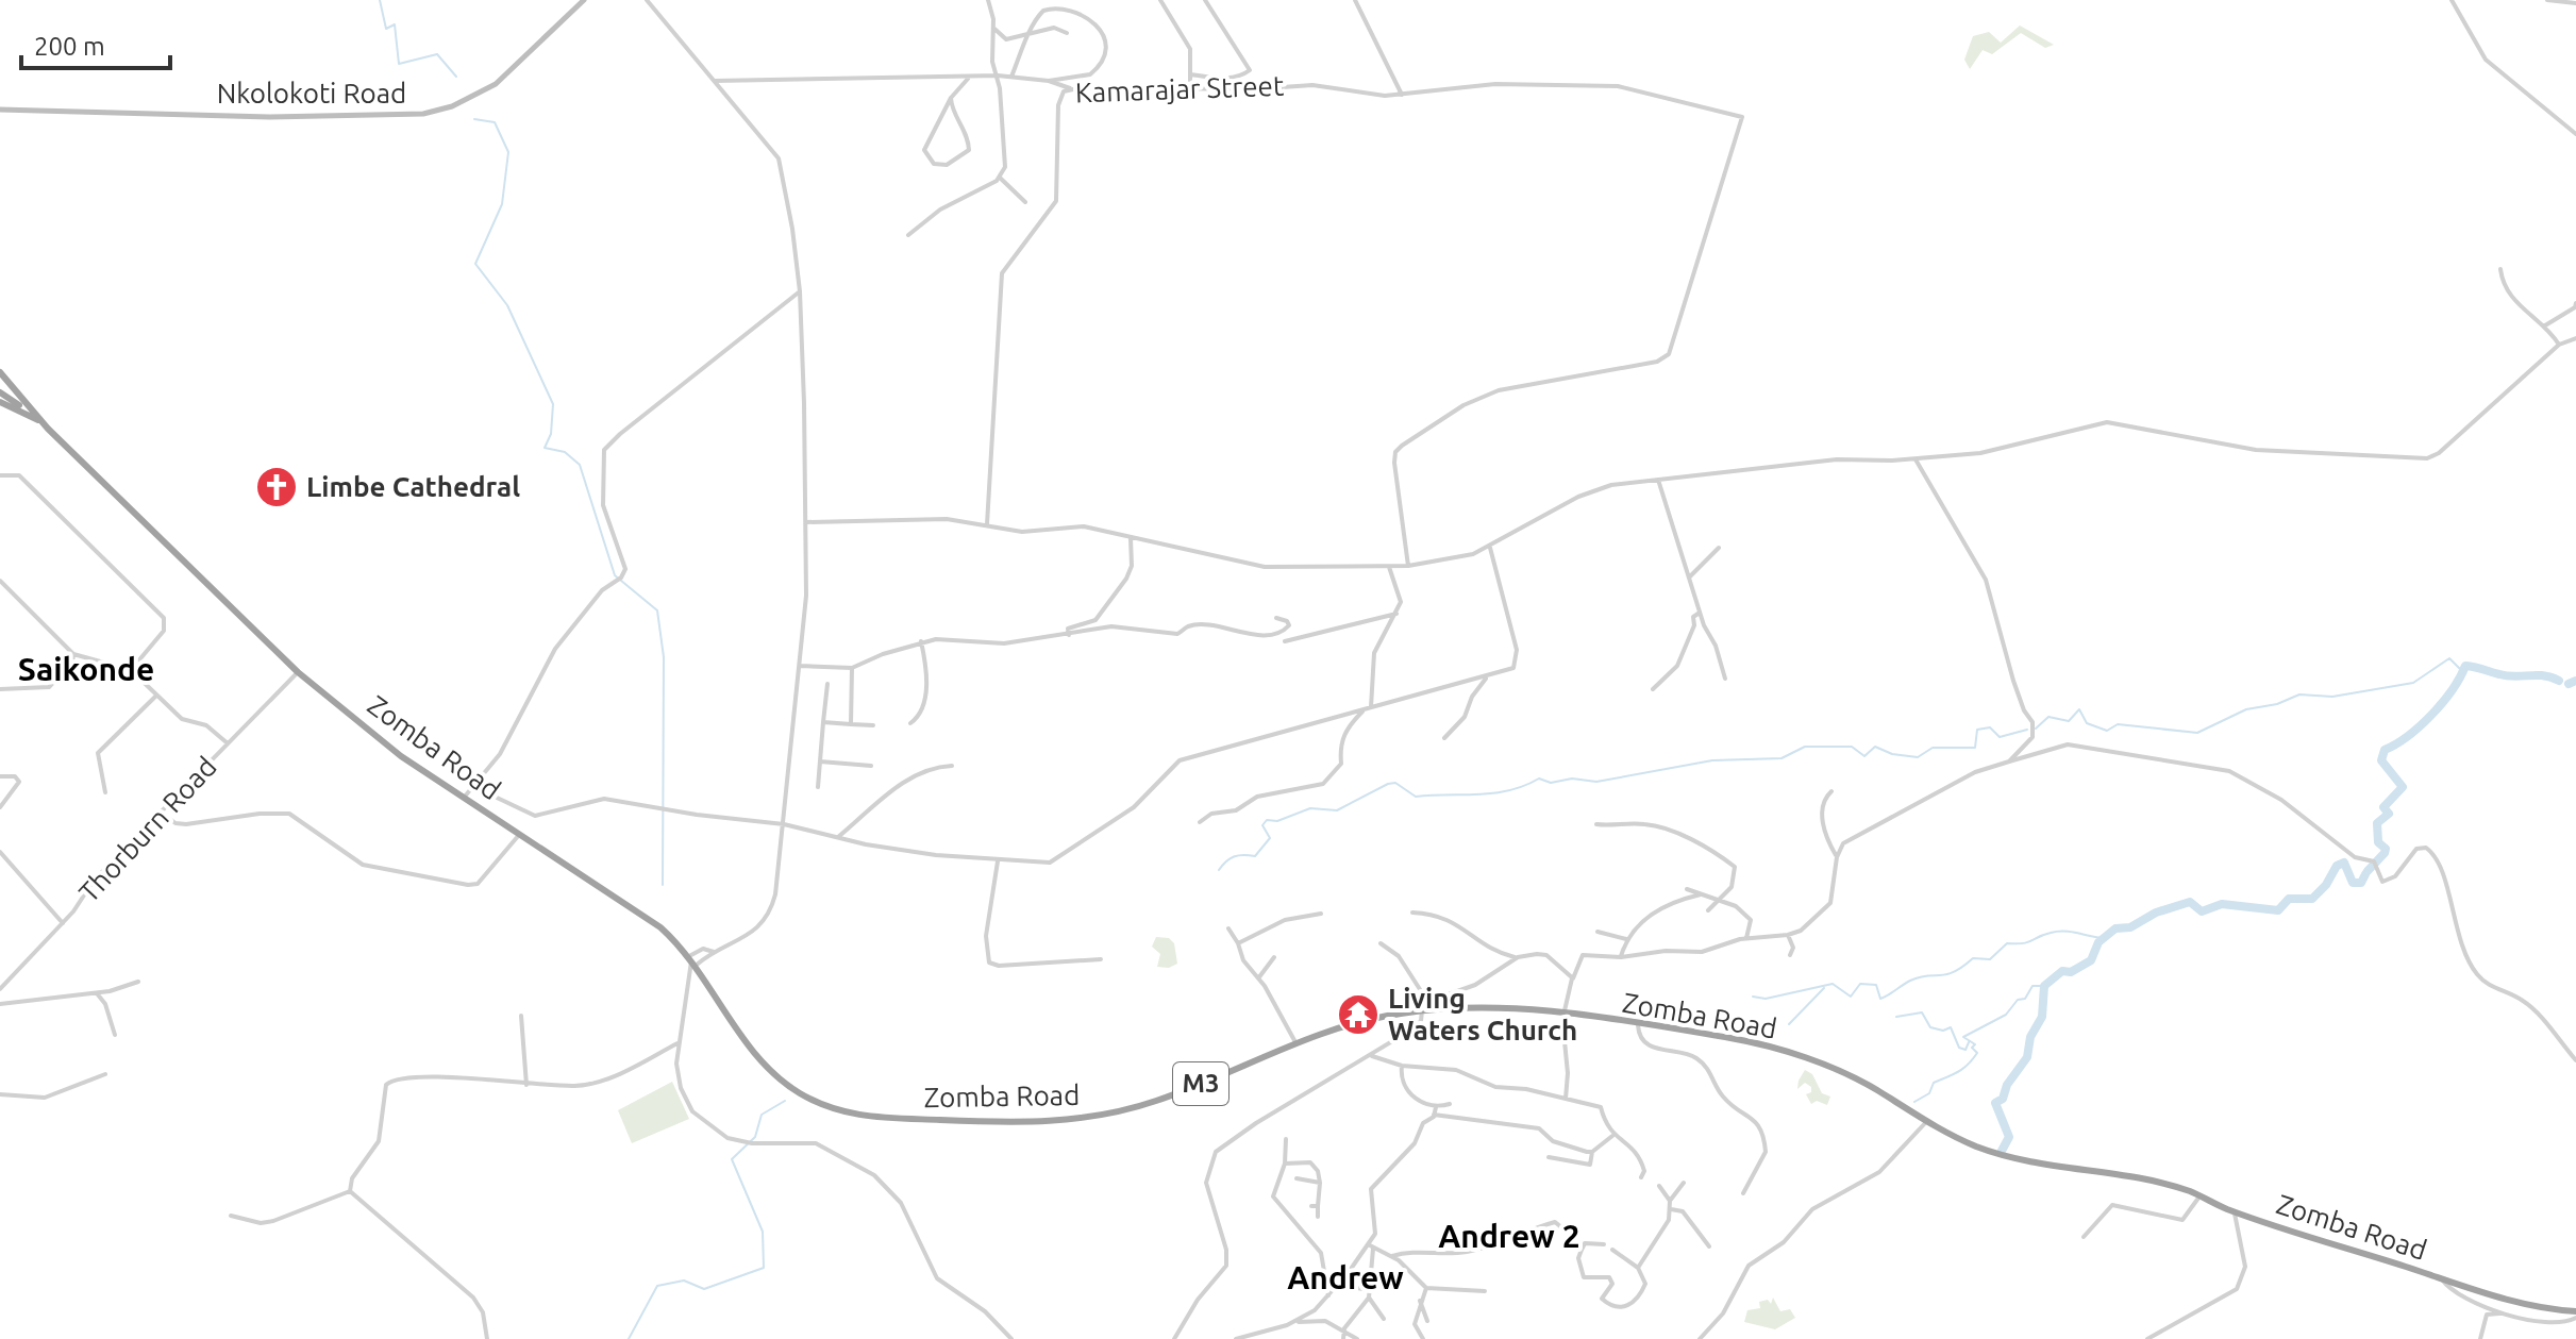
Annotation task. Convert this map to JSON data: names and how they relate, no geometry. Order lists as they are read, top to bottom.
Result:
{
  "streets": {
    "highway": ["Zomba Road", "M3"],
    "main road": ["Nkolokoti Road"],
    "street": ["Kamarajar Street", "Thorburn Road"]
  },
  "crossings": [
    ["Zomba Road", "Thorburn Road"]
  ],
  "districts": ["Saikonde", "Andrew 2", "Andrew"],
  "places": {
    "church": ["Limbe Cathedral"],
    "temple": ["Living Waters Church"]
  },
  "scale_bar": "200 m"
}
